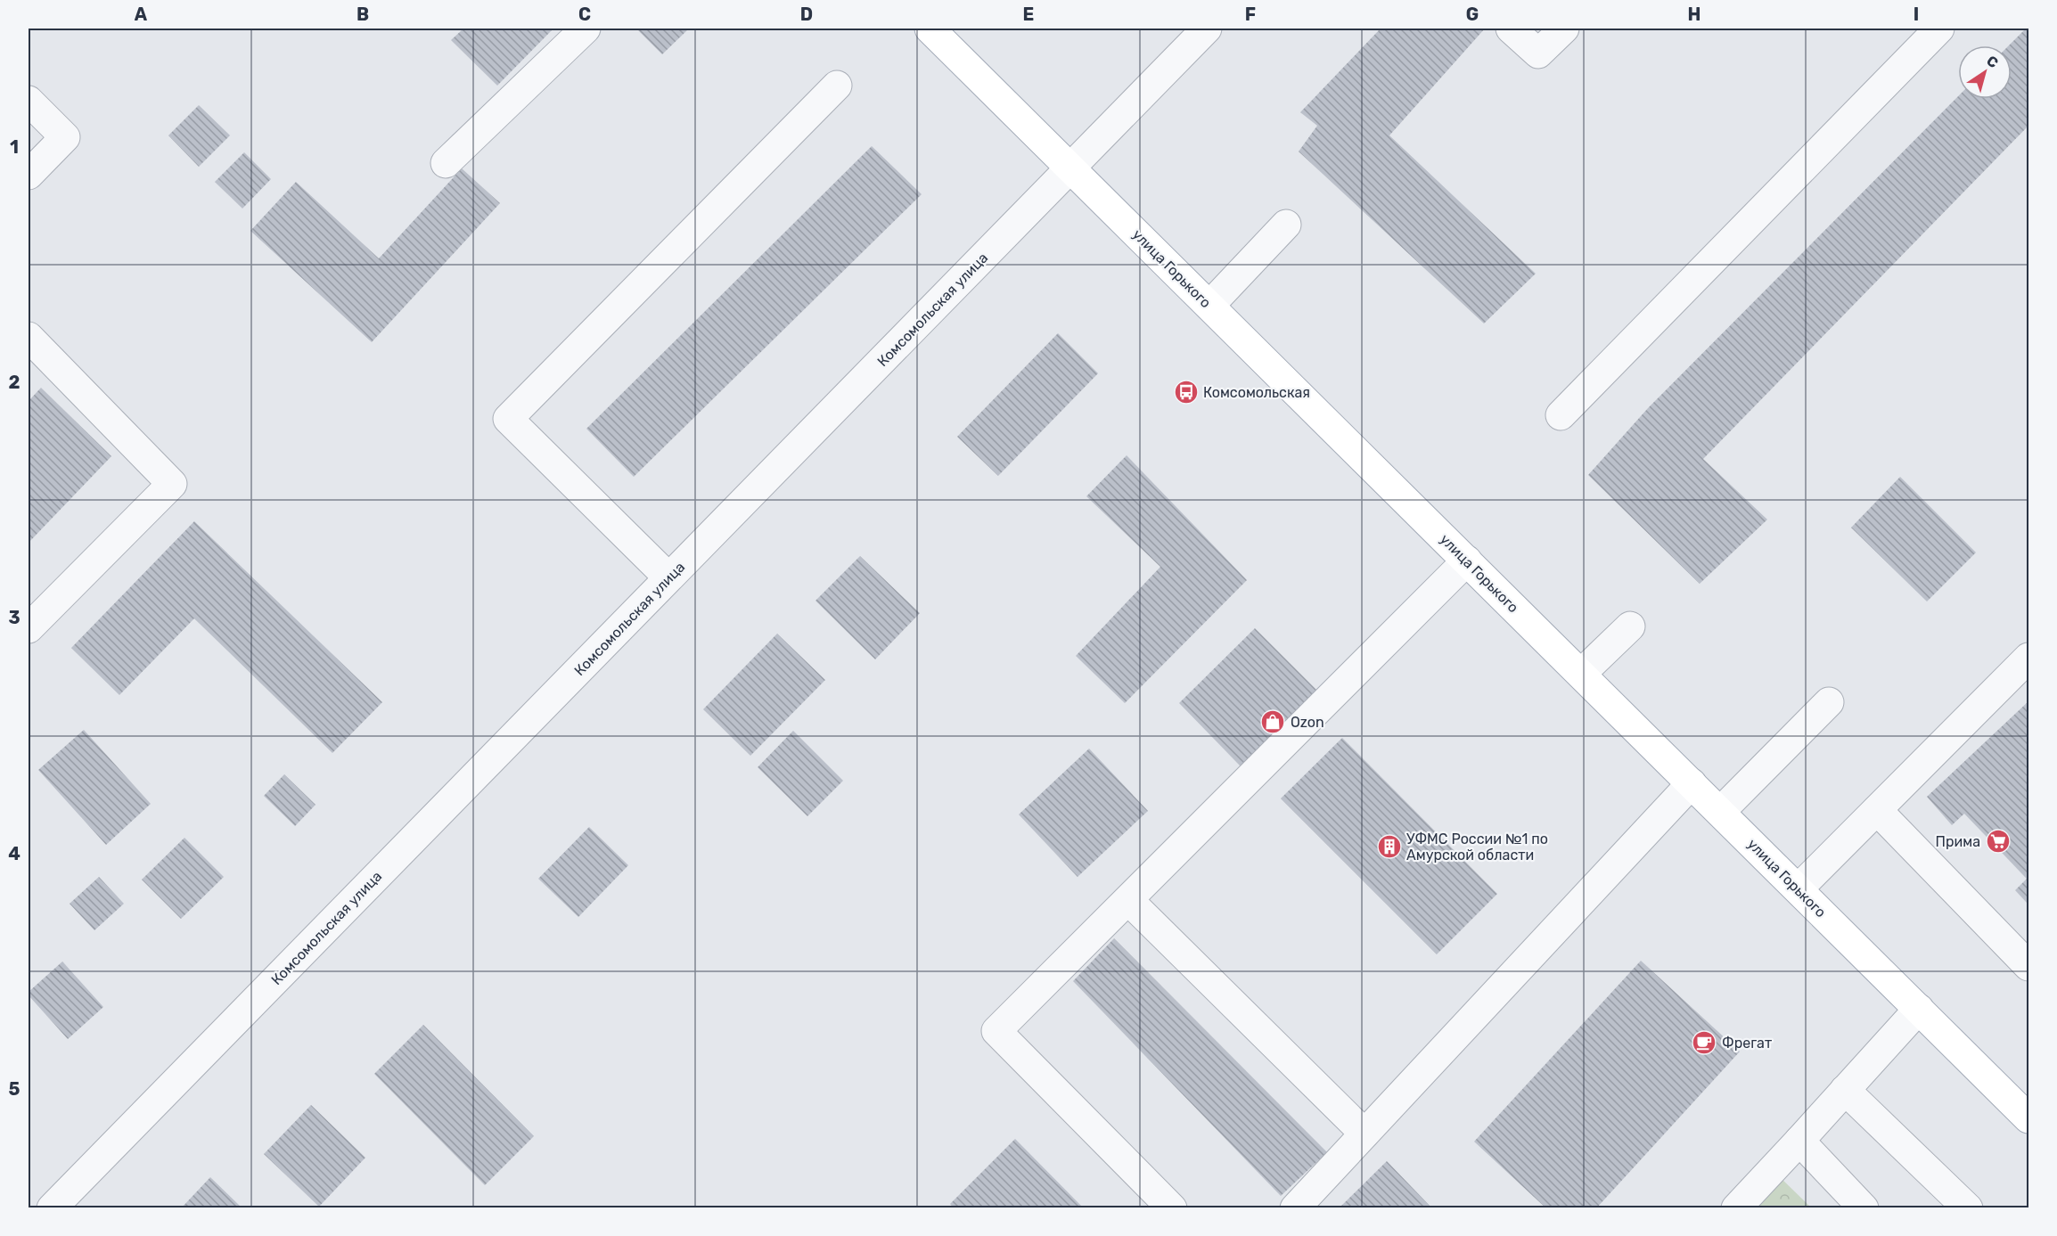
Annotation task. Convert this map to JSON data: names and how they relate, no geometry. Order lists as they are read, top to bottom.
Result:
{
  "streets": {
    "main road": ["улица Горького"],
    "street": ["Комсомольская улица"]
  },
  "crossings": [
    ["улица Горького", "Комсомольская улица"]
  ],
  "places": {
    "bus stop": ["Комсомольская"],
    "shop": ["Ozon"],
    "supermarket": ["Прима"],
    "building": ["УФМС России №1 по Амурской области"],
    "cafe": ["Фрегат"]
  },
  "north": "top right",
  "grid": {
    "columns": [
      "A",
      "B",
      "C",
      "D",
      "E",
      "F",
      "G",
      "H",
      "I"
    ],
    "rows": [
      "1",
      "2",
      "3",
      "4",
      "5"
    ]
  }
}
